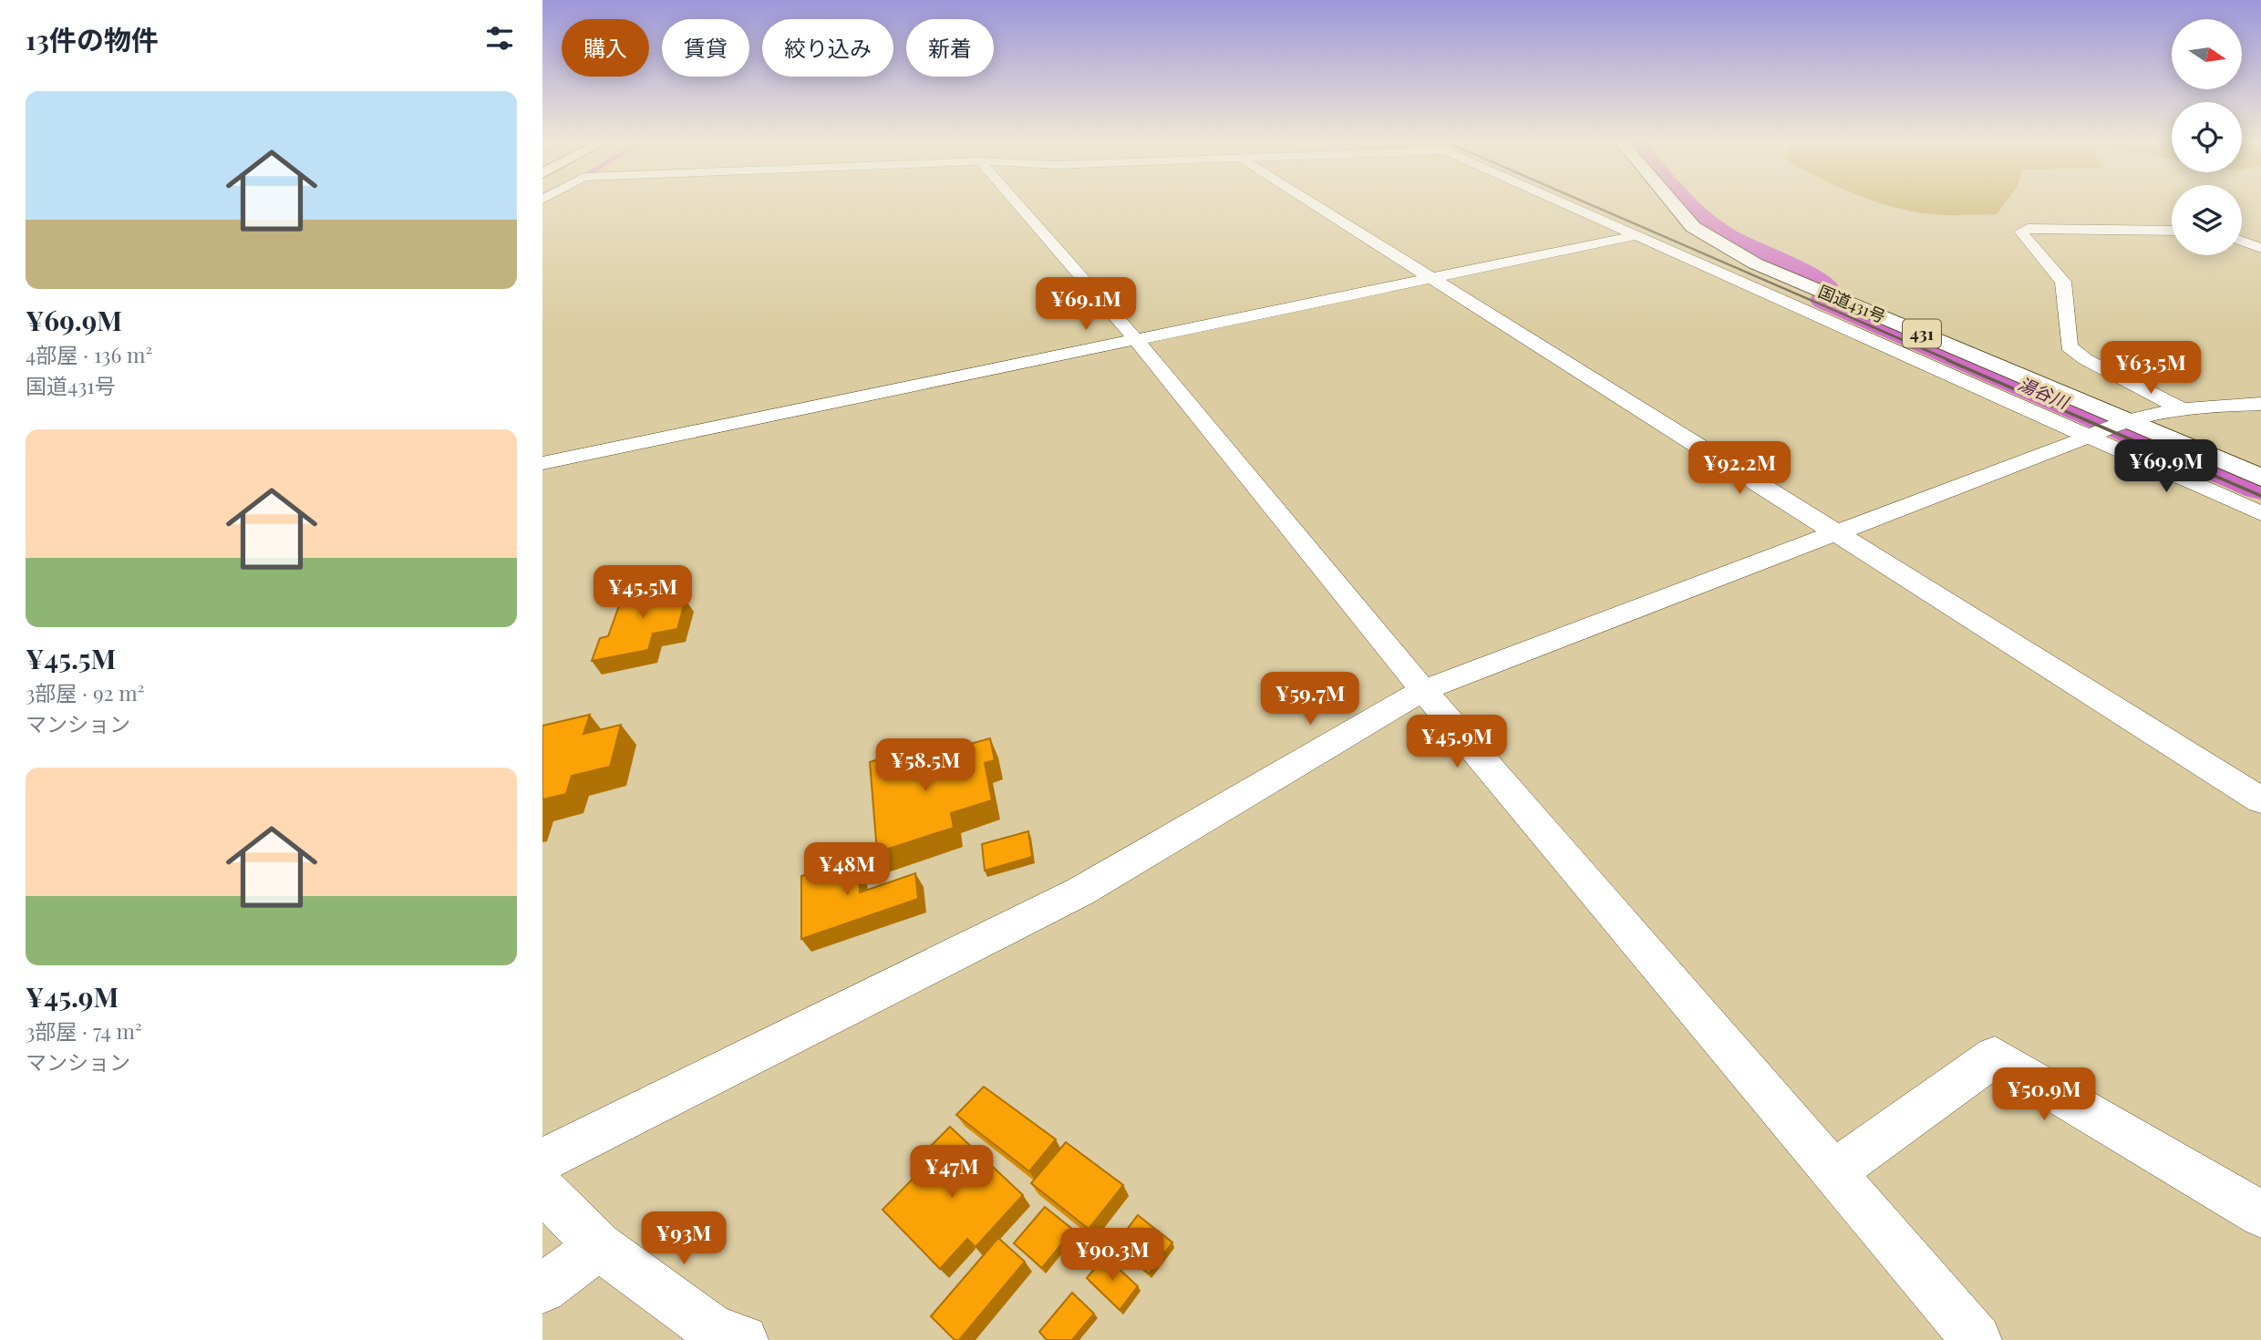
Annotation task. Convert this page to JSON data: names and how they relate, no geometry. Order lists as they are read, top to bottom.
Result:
{
  "streets": {
    "main road": ["国道431号", "431"]
  },
  "water": ["湯谷川"],
  "north": "right",
  "page": {
    "heading": "13件の物件",
    "chip": [
      "購入",
      "賃貸",
      "絞り込み",
      "新着"
    ],
    "list": [
      {
        "name": "¥69.9M",
        "note": "4部屋 · 136 m² · 国道431号"
      },
      {
        "name": "¥45.5M",
        "note": "3部屋 · 92 m² · マンション"
      },
      {
        "name": "¥45.9M",
        "note": "3部屋 · 74 m² · マンション"
      }
    ],
    "price": [
      "¥69.1M",
      "¥63.5M",
      "¥69.9M",
      "¥92.2M",
      "¥45.5M",
      "¥59.7M",
      "¥45.9M",
      "¥58.5M",
      "¥48M",
      "¥50.9M",
      "¥47M",
      "¥93M",
      "¥90.3M"
    ]
  }
}
